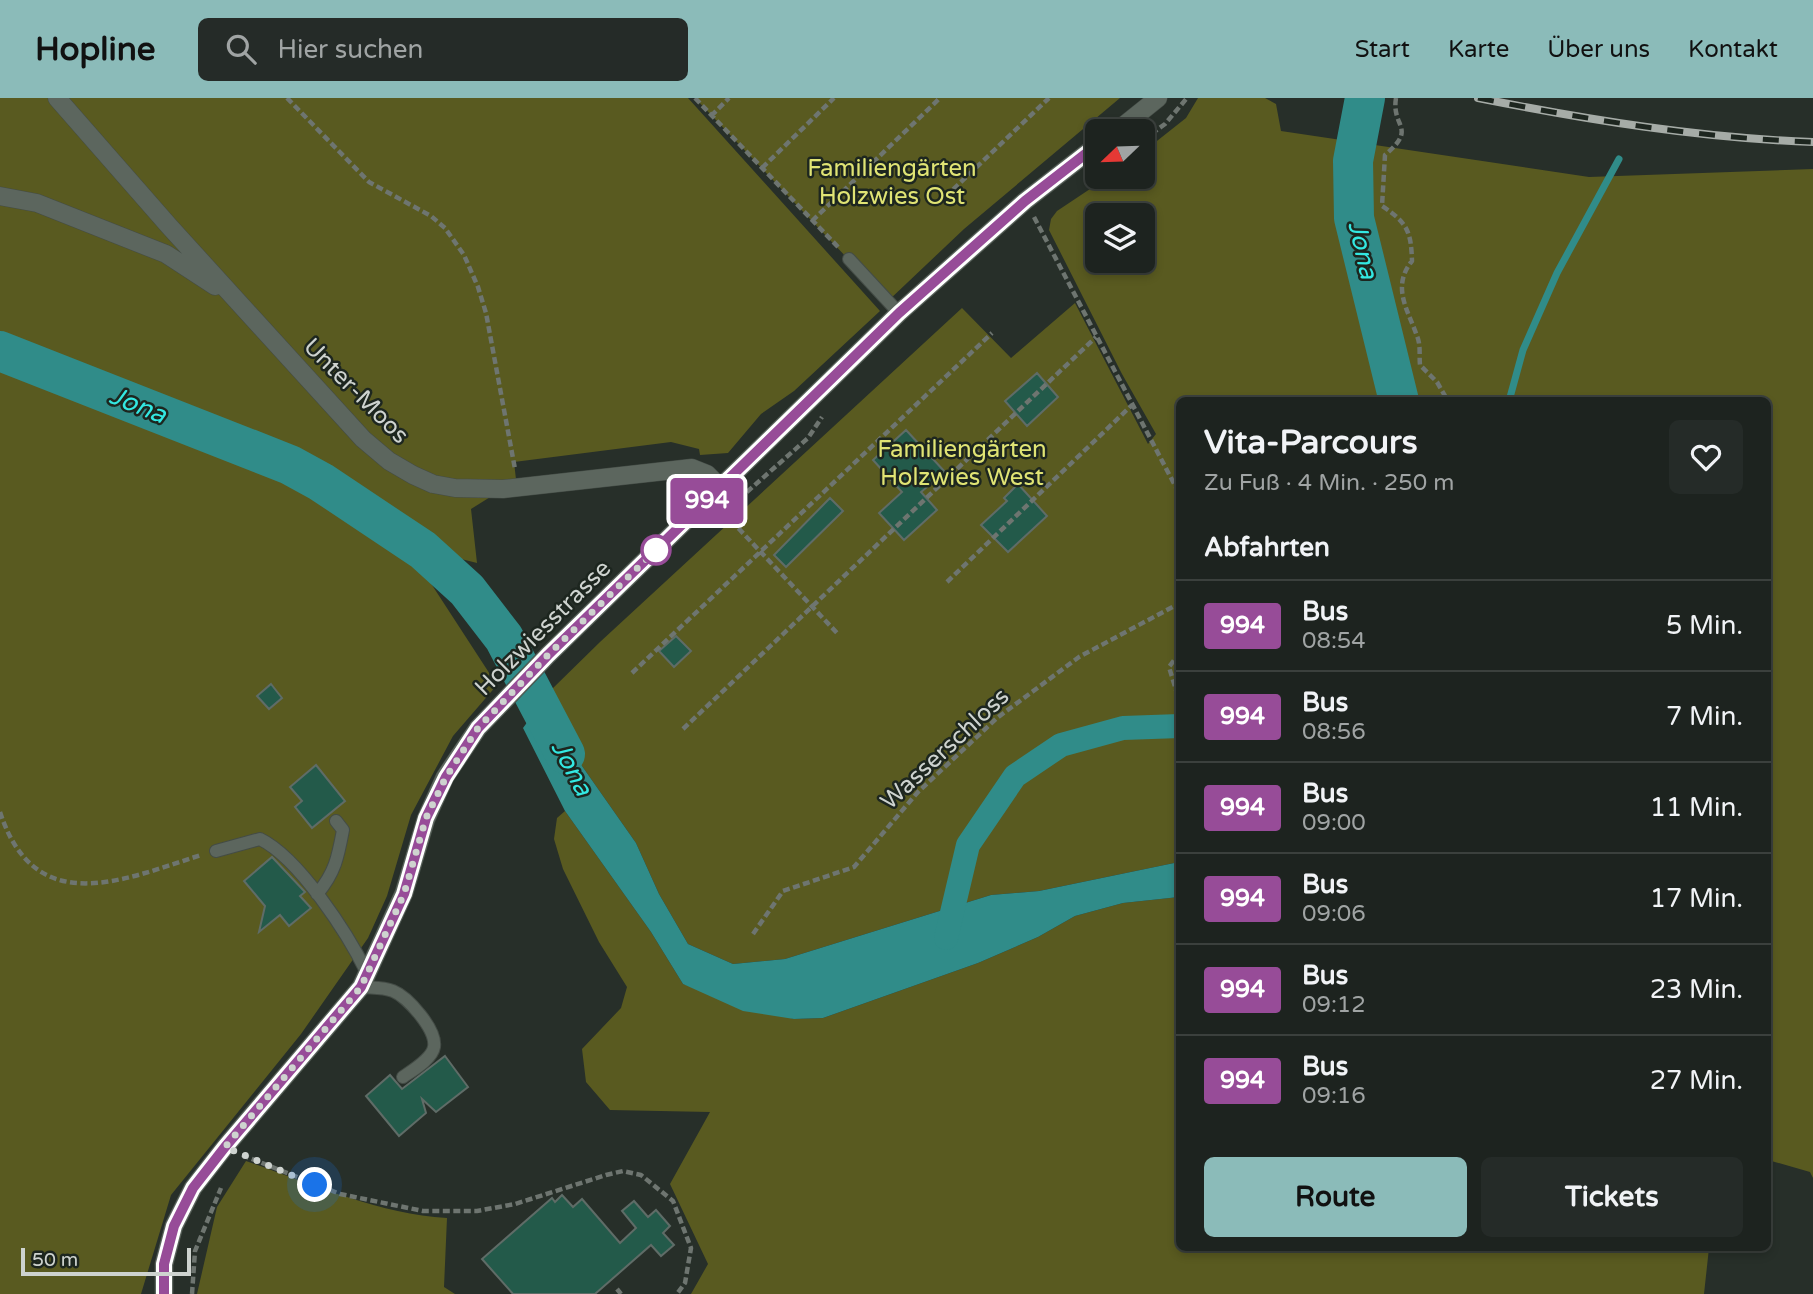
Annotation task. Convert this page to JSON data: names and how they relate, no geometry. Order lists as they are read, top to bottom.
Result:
{
  "streets": {
    "street": ["Unter-Moos", "Holzwiesstrasse"],
    "path": ["Wasserschloss"]
  },
  "crossings": [
    ["Unter-Moos", "Holzwiesstrasse"]
  ],
  "water": ["Jona"],
  "parks": ["Familiengärten Holzwies Ost", "Familiengärten Holzwies West"],
  "lines": ["bus line 994"],
  "scale_bar": "50 m",
  "north": "bottom left",
  "page": {
    "header": "Hopline",
    "search": "Hier suchen",
    "nav": [
      "Start",
      "Karte",
      "Über uns",
      "Kontakt"
    ],
    "on_map": "994",
    "heading": [
      ["Vita-Parcours", "Zu Fuß · 4 Min. · 250 m"],
      "Abfahrten"
    ],
    "list": [
      {
        "mark": "994",
        "name": "Bus",
        "note": "08:54",
        "value": "5 Min."
      },
      {
        "mark": "994",
        "name": "Bus",
        "note": "08:56",
        "value": "7 Min."
      },
      {
        "mark": "994",
        "name": "Bus",
        "note": "09:00",
        "value": "11 Min."
      },
      {
        "mark": "994",
        "name": "Bus",
        "note": "09:06",
        "value": "17 Min."
      },
      {
        "mark": "994",
        "name": "Bus",
        "note": "09:12",
        "value": "23 Min."
      },
      {
        "mark": "994",
        "name": "Bus",
        "note": "09:16",
        "value": "27 Min."
      }
    ],
    "buttons": ["Route", "Tickets"],
    "scale": "50 m"
  }
}
